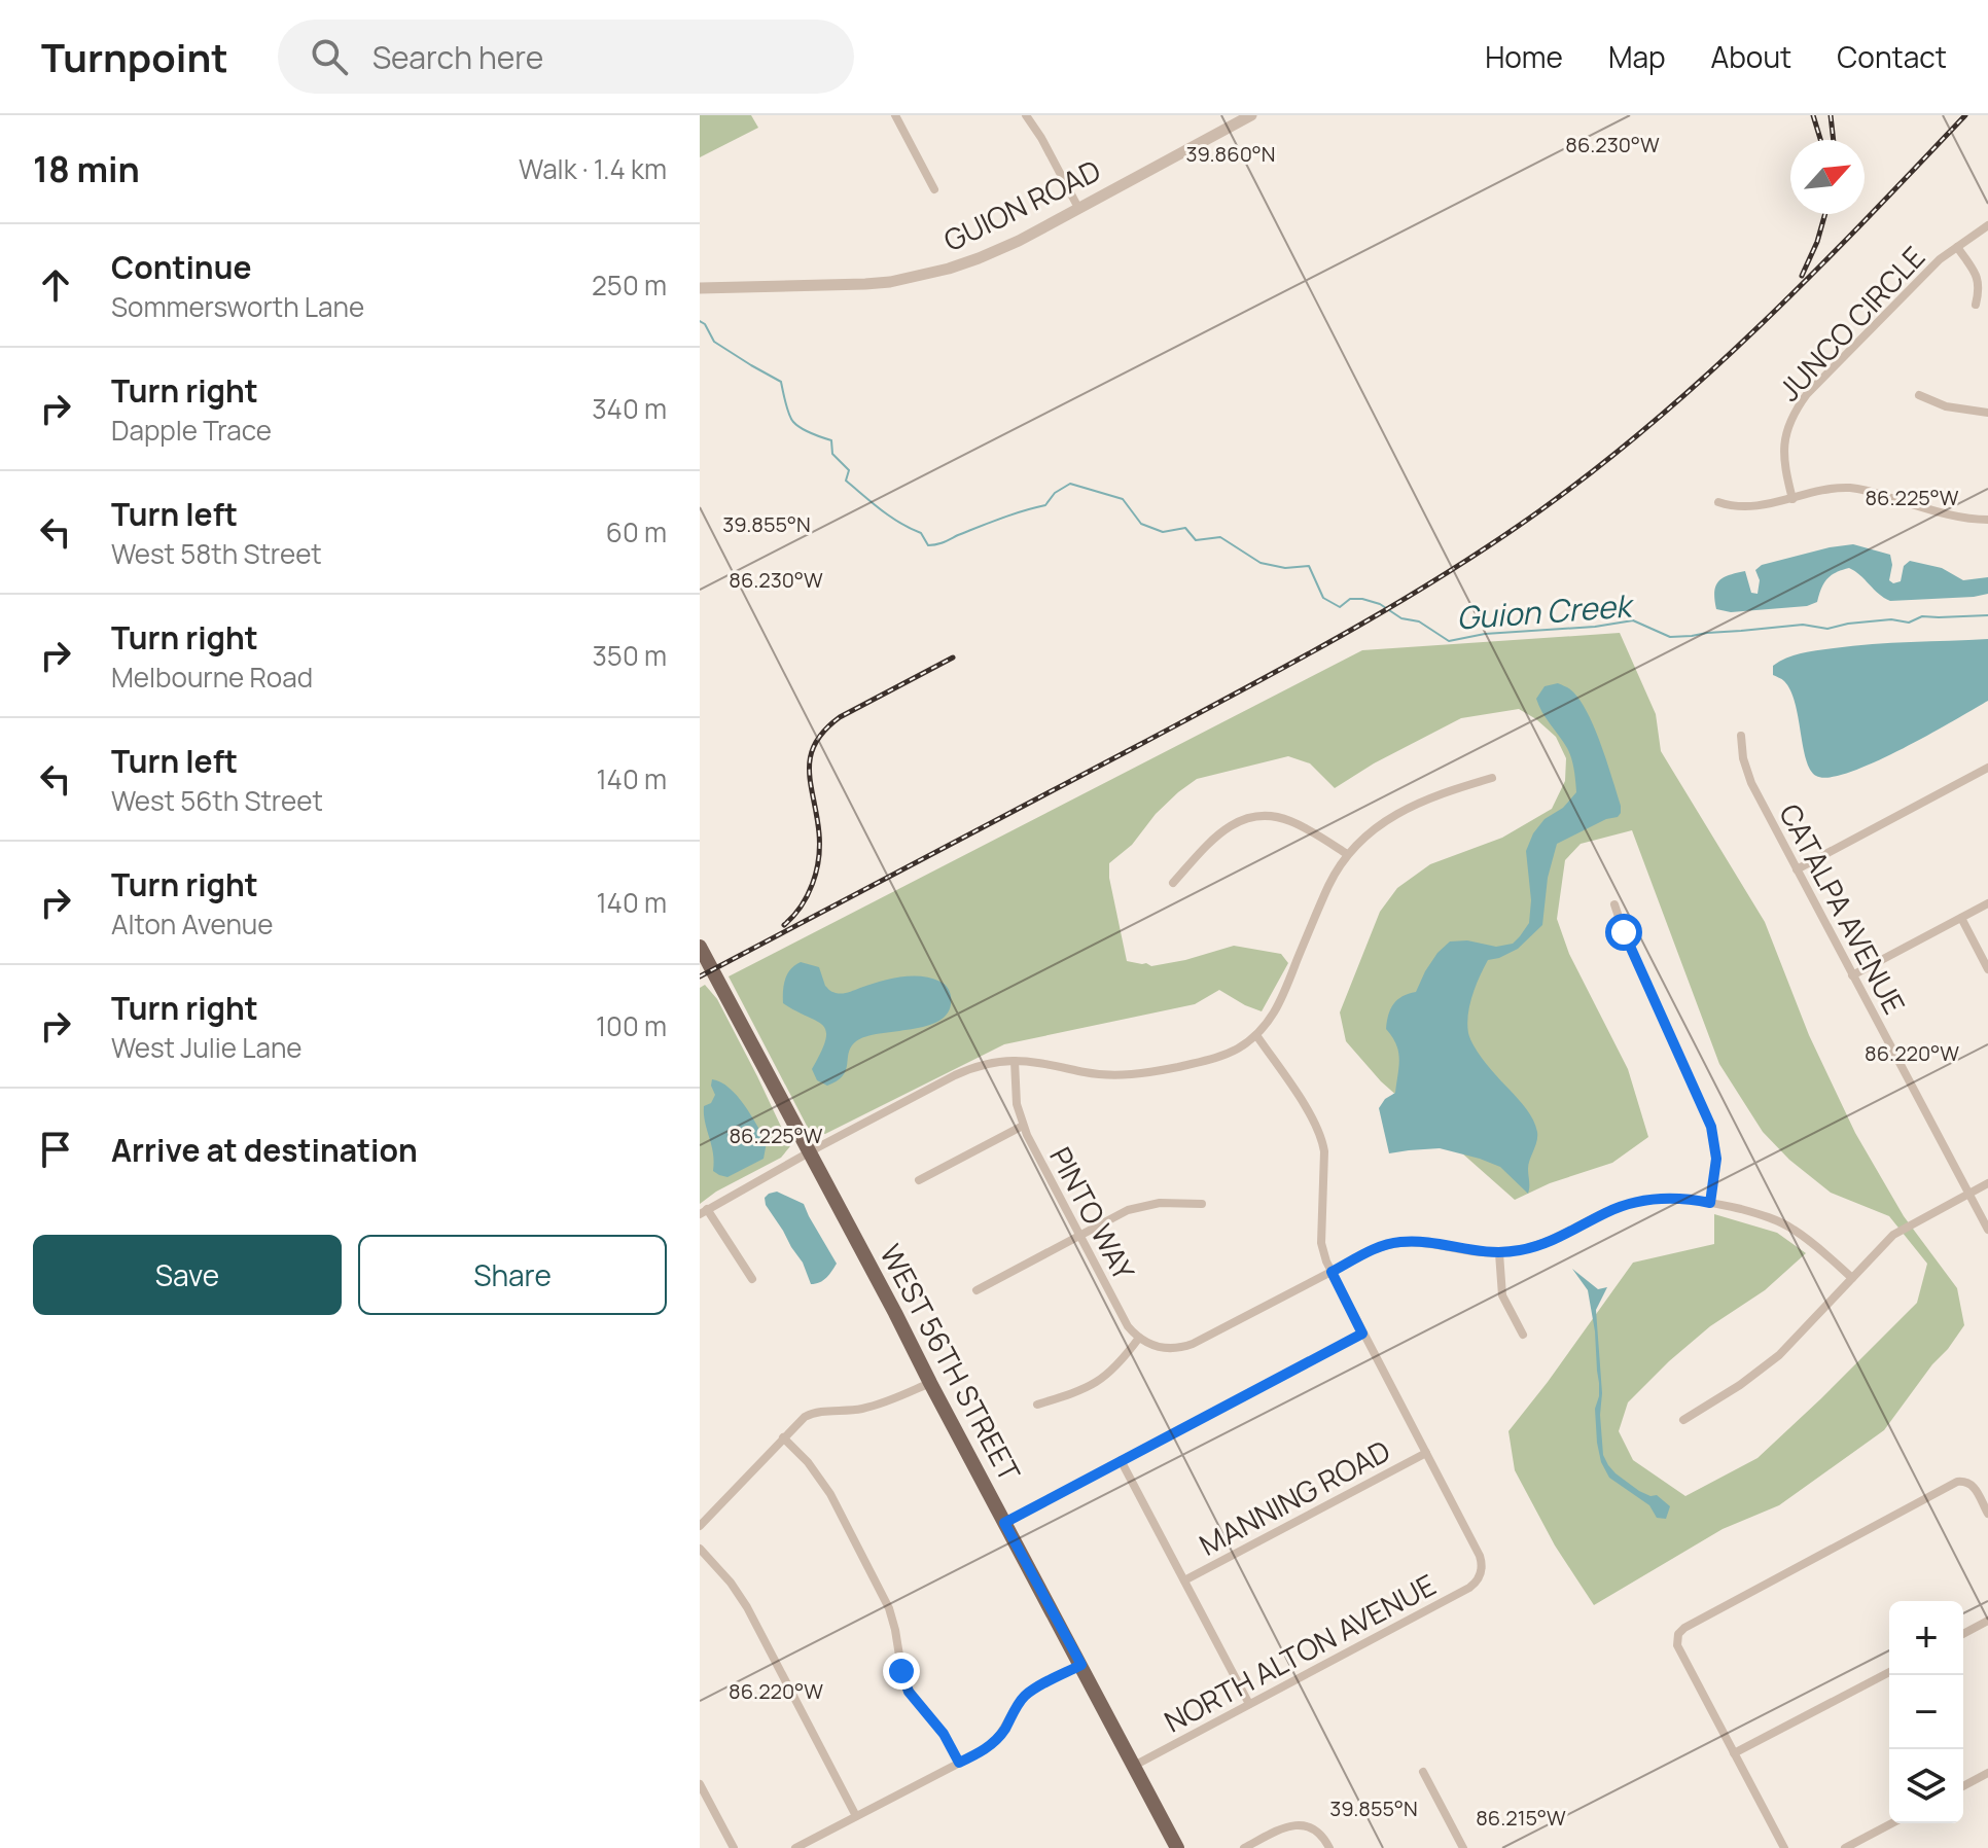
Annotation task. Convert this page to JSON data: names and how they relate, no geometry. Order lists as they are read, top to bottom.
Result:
{
  "streets": {
    "main road": ["WEST 56TH STREET"],
    "street": [
      "GUION ROAD",
      "JUNCO CIRCLE",
      "CATALPA AVENUE",
      "PINTO WAY",
      "MANNING ROAD",
      "NORTH ALTON AVENUE"
    ]
  },
  "crossings": [
    ["WEST 56TH STREET", "NORTH ALTON AVENUE"],
    ["MANNING ROAD", "NORTH ALTON AVENUE"]
  ],
  "water": ["Guion Creek"],
  "north": "top right",
  "page": {
    "header": "Turnpoint",
    "search": "Search here",
    "nav": [
      "Home",
      "Map",
      "About",
      "Contact"
    ],
    "heading": ["18 min", "Walk · 1.4 km"],
    "list": [
      ["Continue", "Sommersworth Lane", "250 m"],
      ["Turn right", "Dapple Trace", "340 m"],
      ["Turn left", "West 58th Street", "60 m"],
      ["Turn right", "Melbourne Road", "350 m"],
      ["Turn left", "West 56th Street", "140 m"],
      ["Turn right", "Alton Avenue", "140 m"],
      ["Turn right", "West Julie Lane", "100 m"],
      "Arrive at destination"
    ],
    "buttons": ["Save", "Share"],
    "map_buttons": ["+", "−"]
  },
  "coordinates": [
    "86.230°W",
    "39.860°N",
    "86.225°W",
    "39.855°N",
    "86.220°W",
    "86.215°W"
  ]
}
